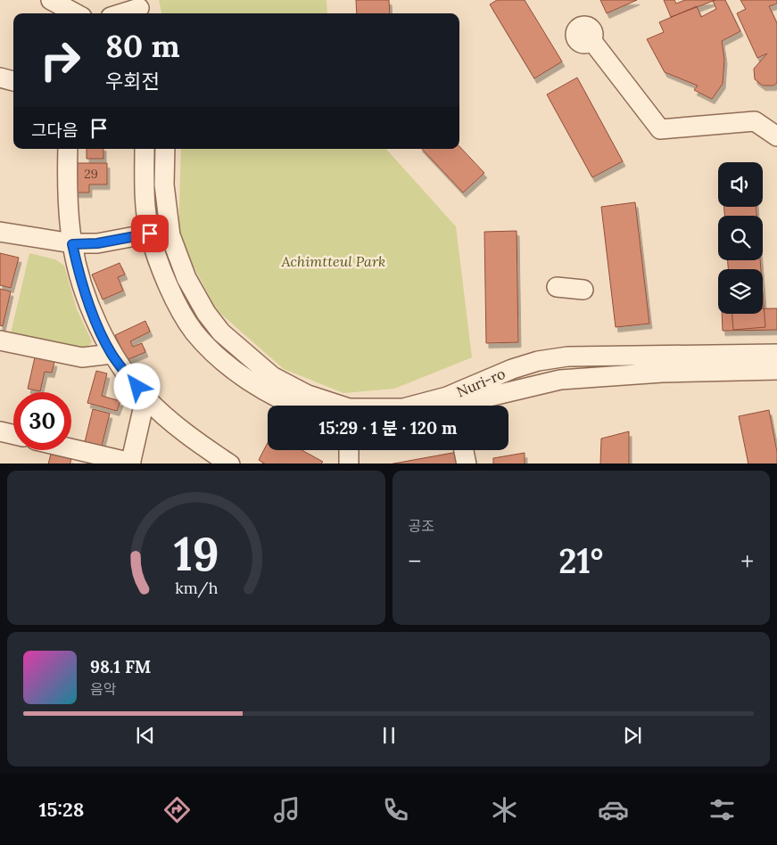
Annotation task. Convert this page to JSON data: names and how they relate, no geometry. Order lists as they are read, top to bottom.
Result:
{
  "streets": {
    "street": ["Nuri-ro"]
  },
  "parks": ["Achimtteul Park"],
  "house_numbers": ["29"],
  "page": {
    "turn": ["80 m", "우회전"],
    "then": "그다음",
    "limit": "30",
    "trip": "15:29 · 1 분 · 120 m",
    "tile": "공조",
    "heat": ["−", "21°", "+"],
    "song": ["98.1 FM", "음악"],
    "tabs": "15:28",
    "gauge": ["19", "km/h"]
  }
}
